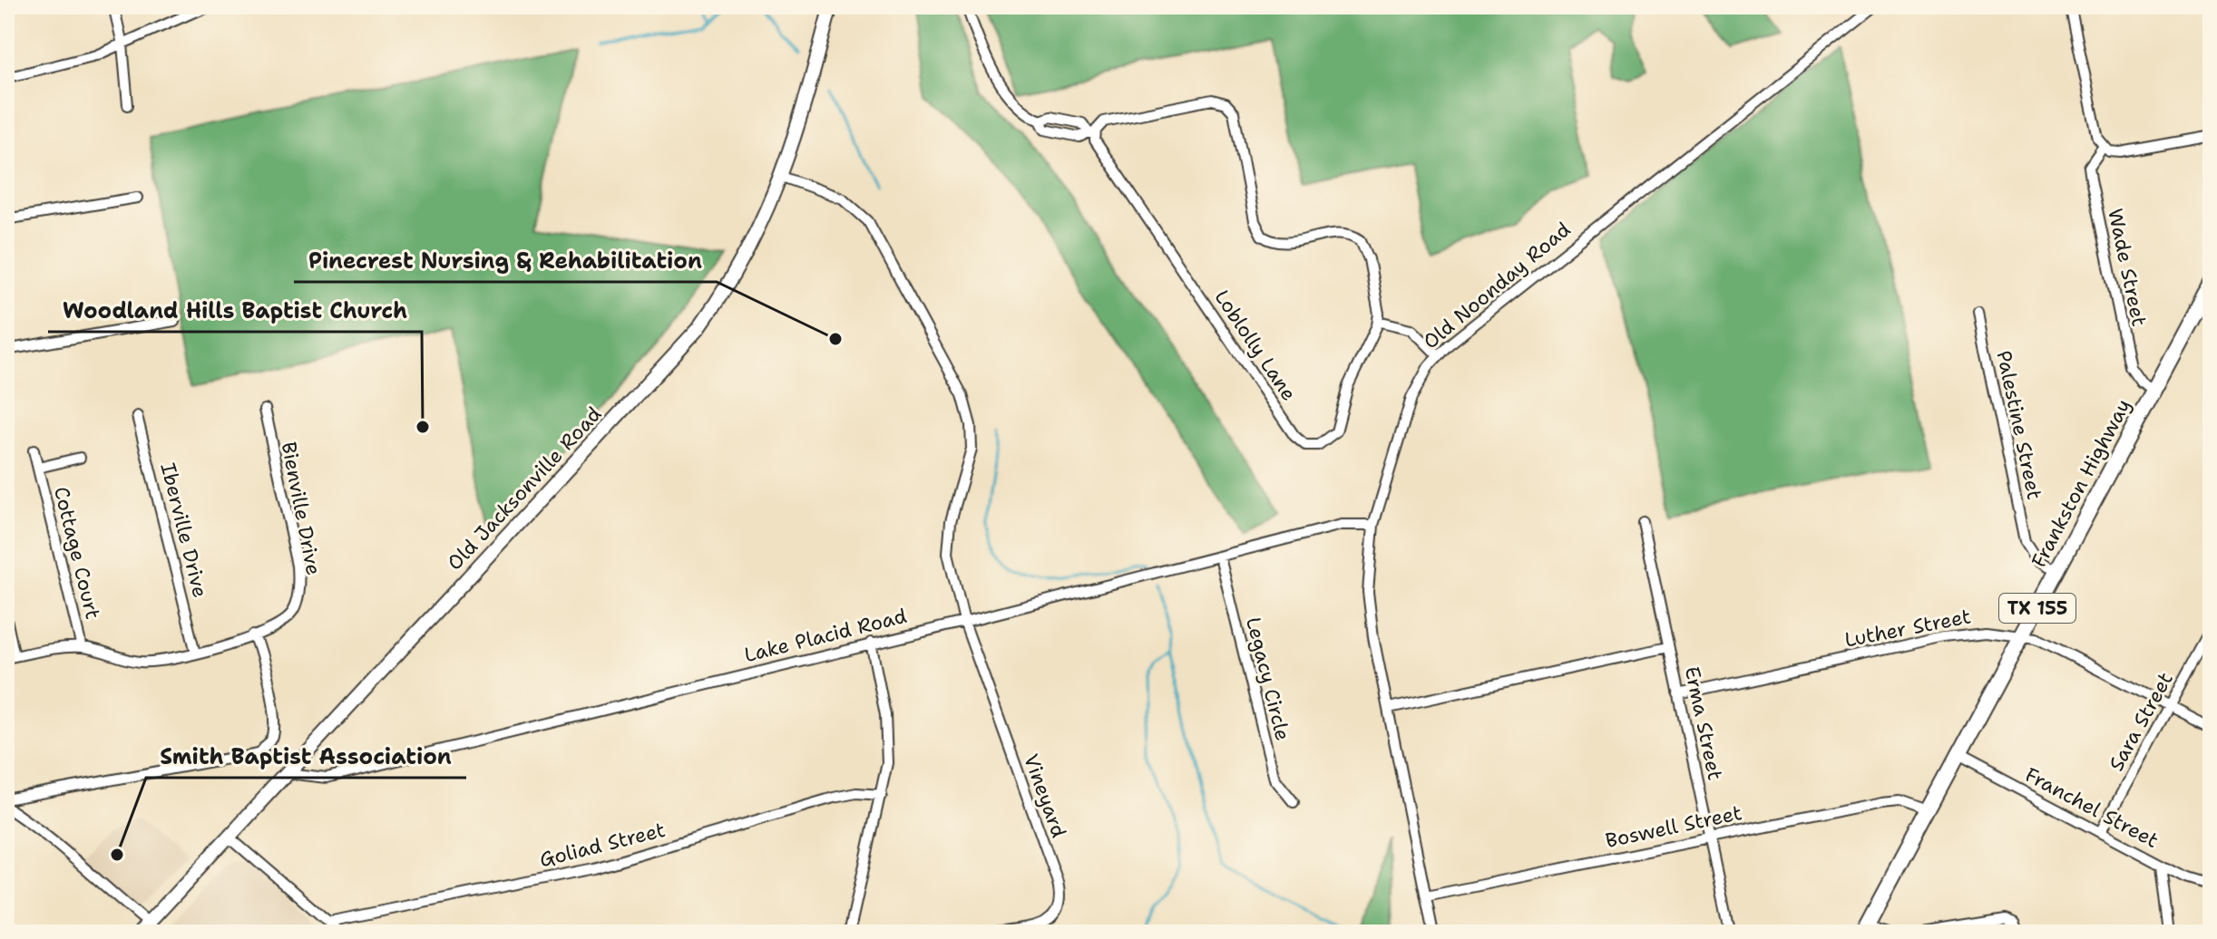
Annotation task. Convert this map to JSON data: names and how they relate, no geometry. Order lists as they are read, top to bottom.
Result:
{
  "streets": {
    "main road": ["Frankston Highway", "Old Jacksonville Road", "TX 155"],
    "street": [
      "Wade Street",
      "Old Noonday Road",
      "Loblolly Lane",
      "Palestine Street",
      "Bienville Drive",
      "Iberville Drive",
      "Cottage Court",
      "Luther Street",
      "Lake Placid Road",
      "Legacy Circle",
      "Sara Street",
      "Erma Street",
      "Vineyard",
      "Franchel Street",
      "Boswell Street",
      "Goliad Street"
    ]
  },
  "crossings": [
    ["Wade Street", "Frankston Highway"],
    ["Old Noonday Road", "Lake Placid Road"],
    ["Old Noonday Road", "Boswell Street"],
    ["Palestine Street", "Frankston Highway"],
    ["Frankston Highway", "Luther Street"],
    ["Frankston Highway", "Franchel Street"],
    ["Frankston Highway", "Boswell Street"],
    ["Old Jacksonville Road", "Lake Placid Road"],
    ["Bienville Drive", "Iberville Drive"],
    ["Bienville Drive", "Cottage Court"],
    ["Luther Street", "Sara Street"],
    ["Luther Street", "Erma Street"],
    ["Lake Placid Road", "Legacy Circle"],
    ["Lake Placid Road", "Vineyard"],
    ["Sara Street", "Franchel Street"],
    ["Erma Street", "Boswell Street"]
  ],
  "places": ["Pinecrest Nursing & Rehabilitation", "Woodland Hills Baptist Church", "Smith Baptist Association"]
}
